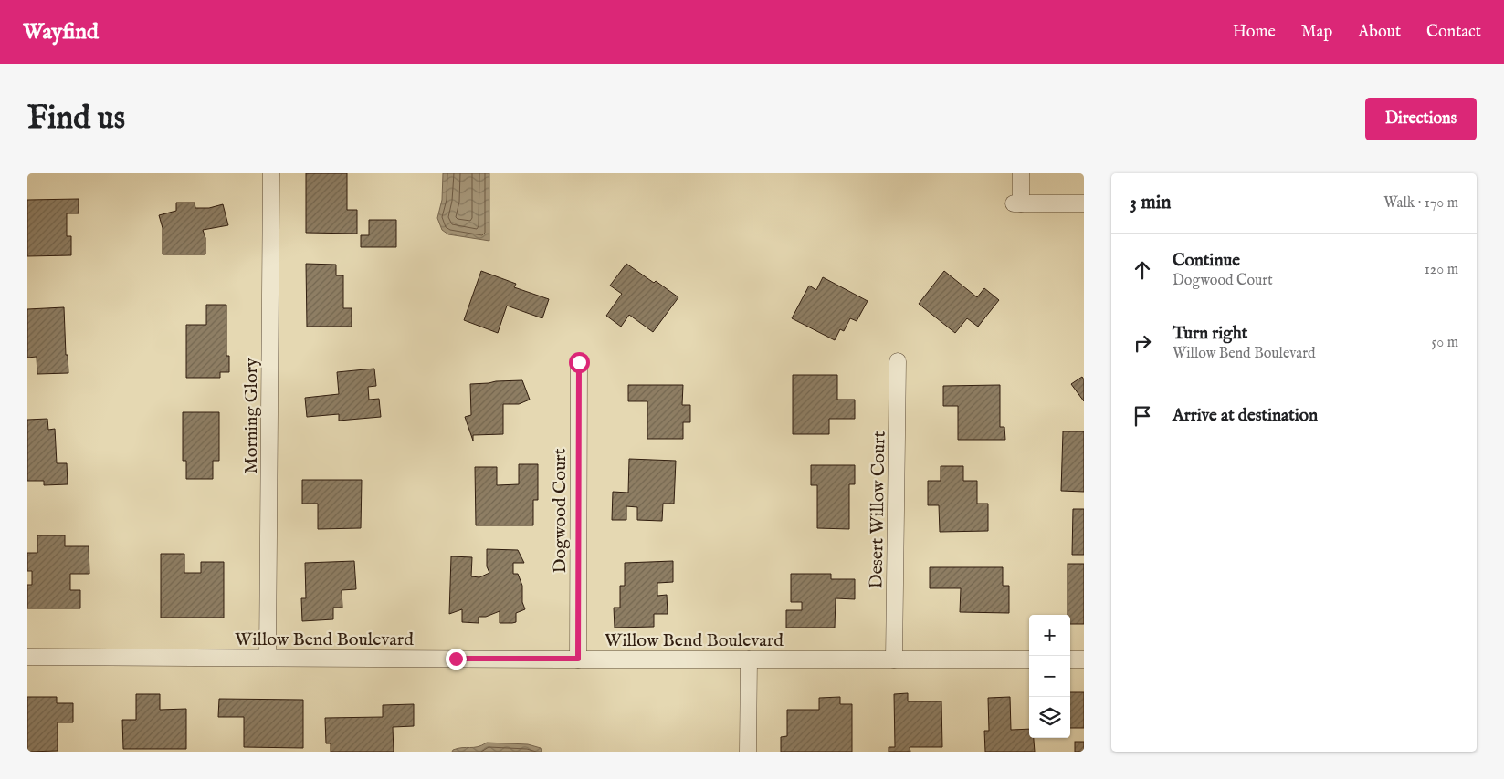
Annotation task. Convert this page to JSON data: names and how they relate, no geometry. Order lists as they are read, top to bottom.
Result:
{
  "streets": {
    "street": [
      "Morning Glory",
      "Desert Willow Court",
      "Dogwood Court",
      "Willow Bend Boulevard"
    ]
  },
  "crossings": [
    ["Morning Glory", "Willow Bend Boulevard"],
    ["Desert Willow Court", "Willow Bend Boulevard"],
    ["Dogwood Court", "Willow Bend Boulevard"]
  ],
  "page": {
    "header": "Wayfind",
    "nav": [
      "Home",
      "Map",
      "About",
      "Contact"
    ],
    "buttons": "Directions",
    "title": "Find us",
    "heading": ["3 min", "Walk · 170 m"],
    "list": [
      ["Continue", "Dogwood Court", "120 m"],
      ["Turn right", "Willow Bend Boulevard", "50 m"],
      "Arrive at destination"
    ],
    "map_buttons": ["+", "−"]
  }
}
